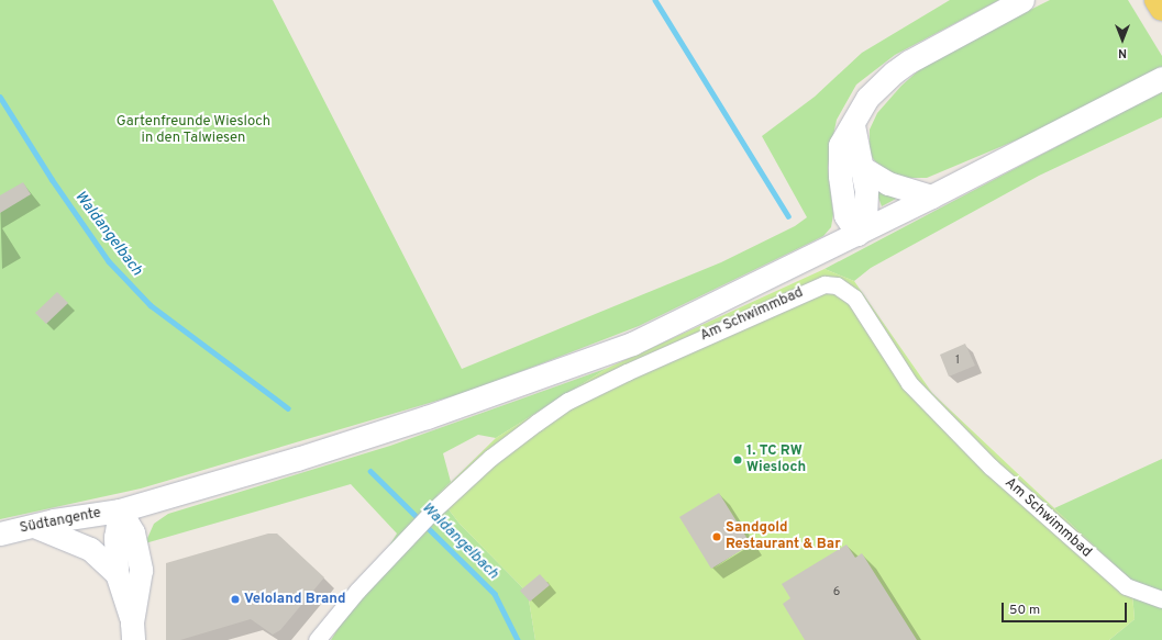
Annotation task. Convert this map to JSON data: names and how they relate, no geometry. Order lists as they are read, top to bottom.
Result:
{
  "streets": {
    "main road": ["Südtangente"],
    "street": ["Am Schwimmbad"]
  },
  "water": ["Waldangelbach"],
  "parks": ["Gartenfreunde Wiesloch in den Talwiesen"],
  "places": ["1. TC RW Wiesloch", "Sandgold Restaurant & Bar", "Veloland Brand"],
  "house_numbers": ["1", "6"],
  "scale_bar": "50 m",
  "north": "bottom"
}
